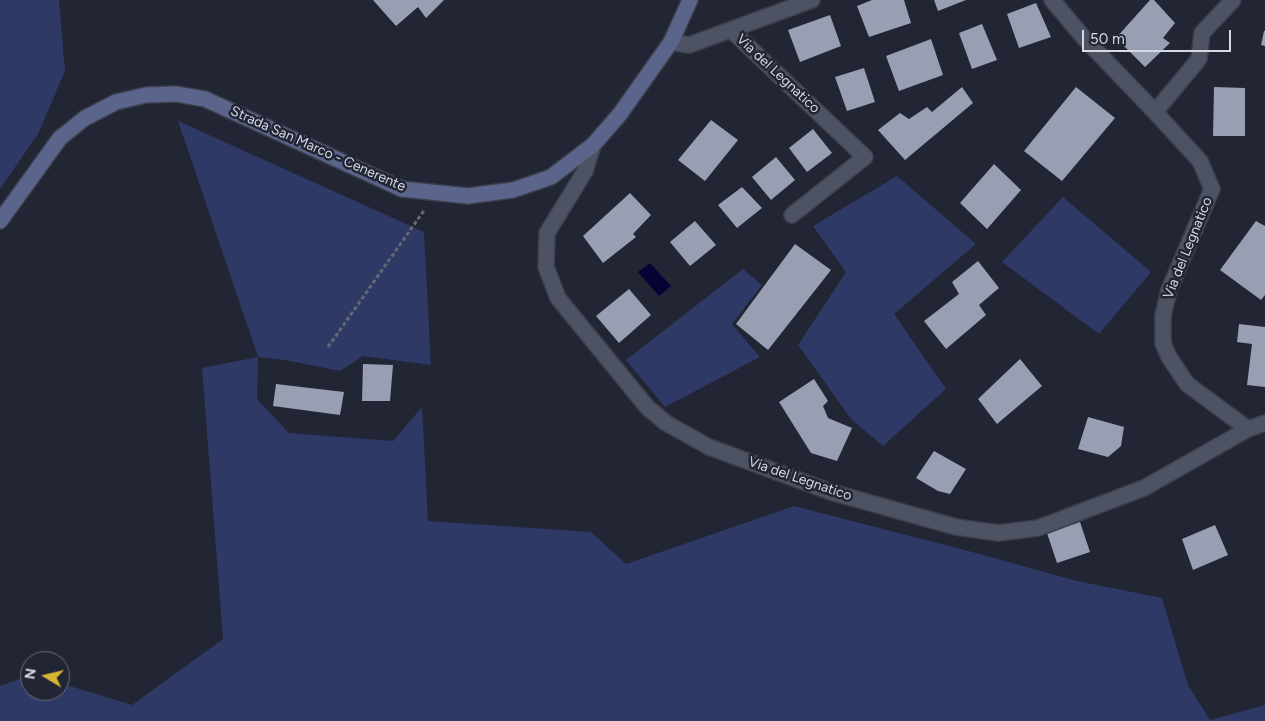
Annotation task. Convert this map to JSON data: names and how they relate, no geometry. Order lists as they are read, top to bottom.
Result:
{
  "streets": {
    "main road": ["Strada San Marco - Cenerente"],
    "street": ["Via del Legnatico"]
  },
  "crossings": [
    ["Via del Legnatico", "Strada San Marco - Cenerente"]
  ],
  "scale_bar": "50 m",
  "north": "left"
}
